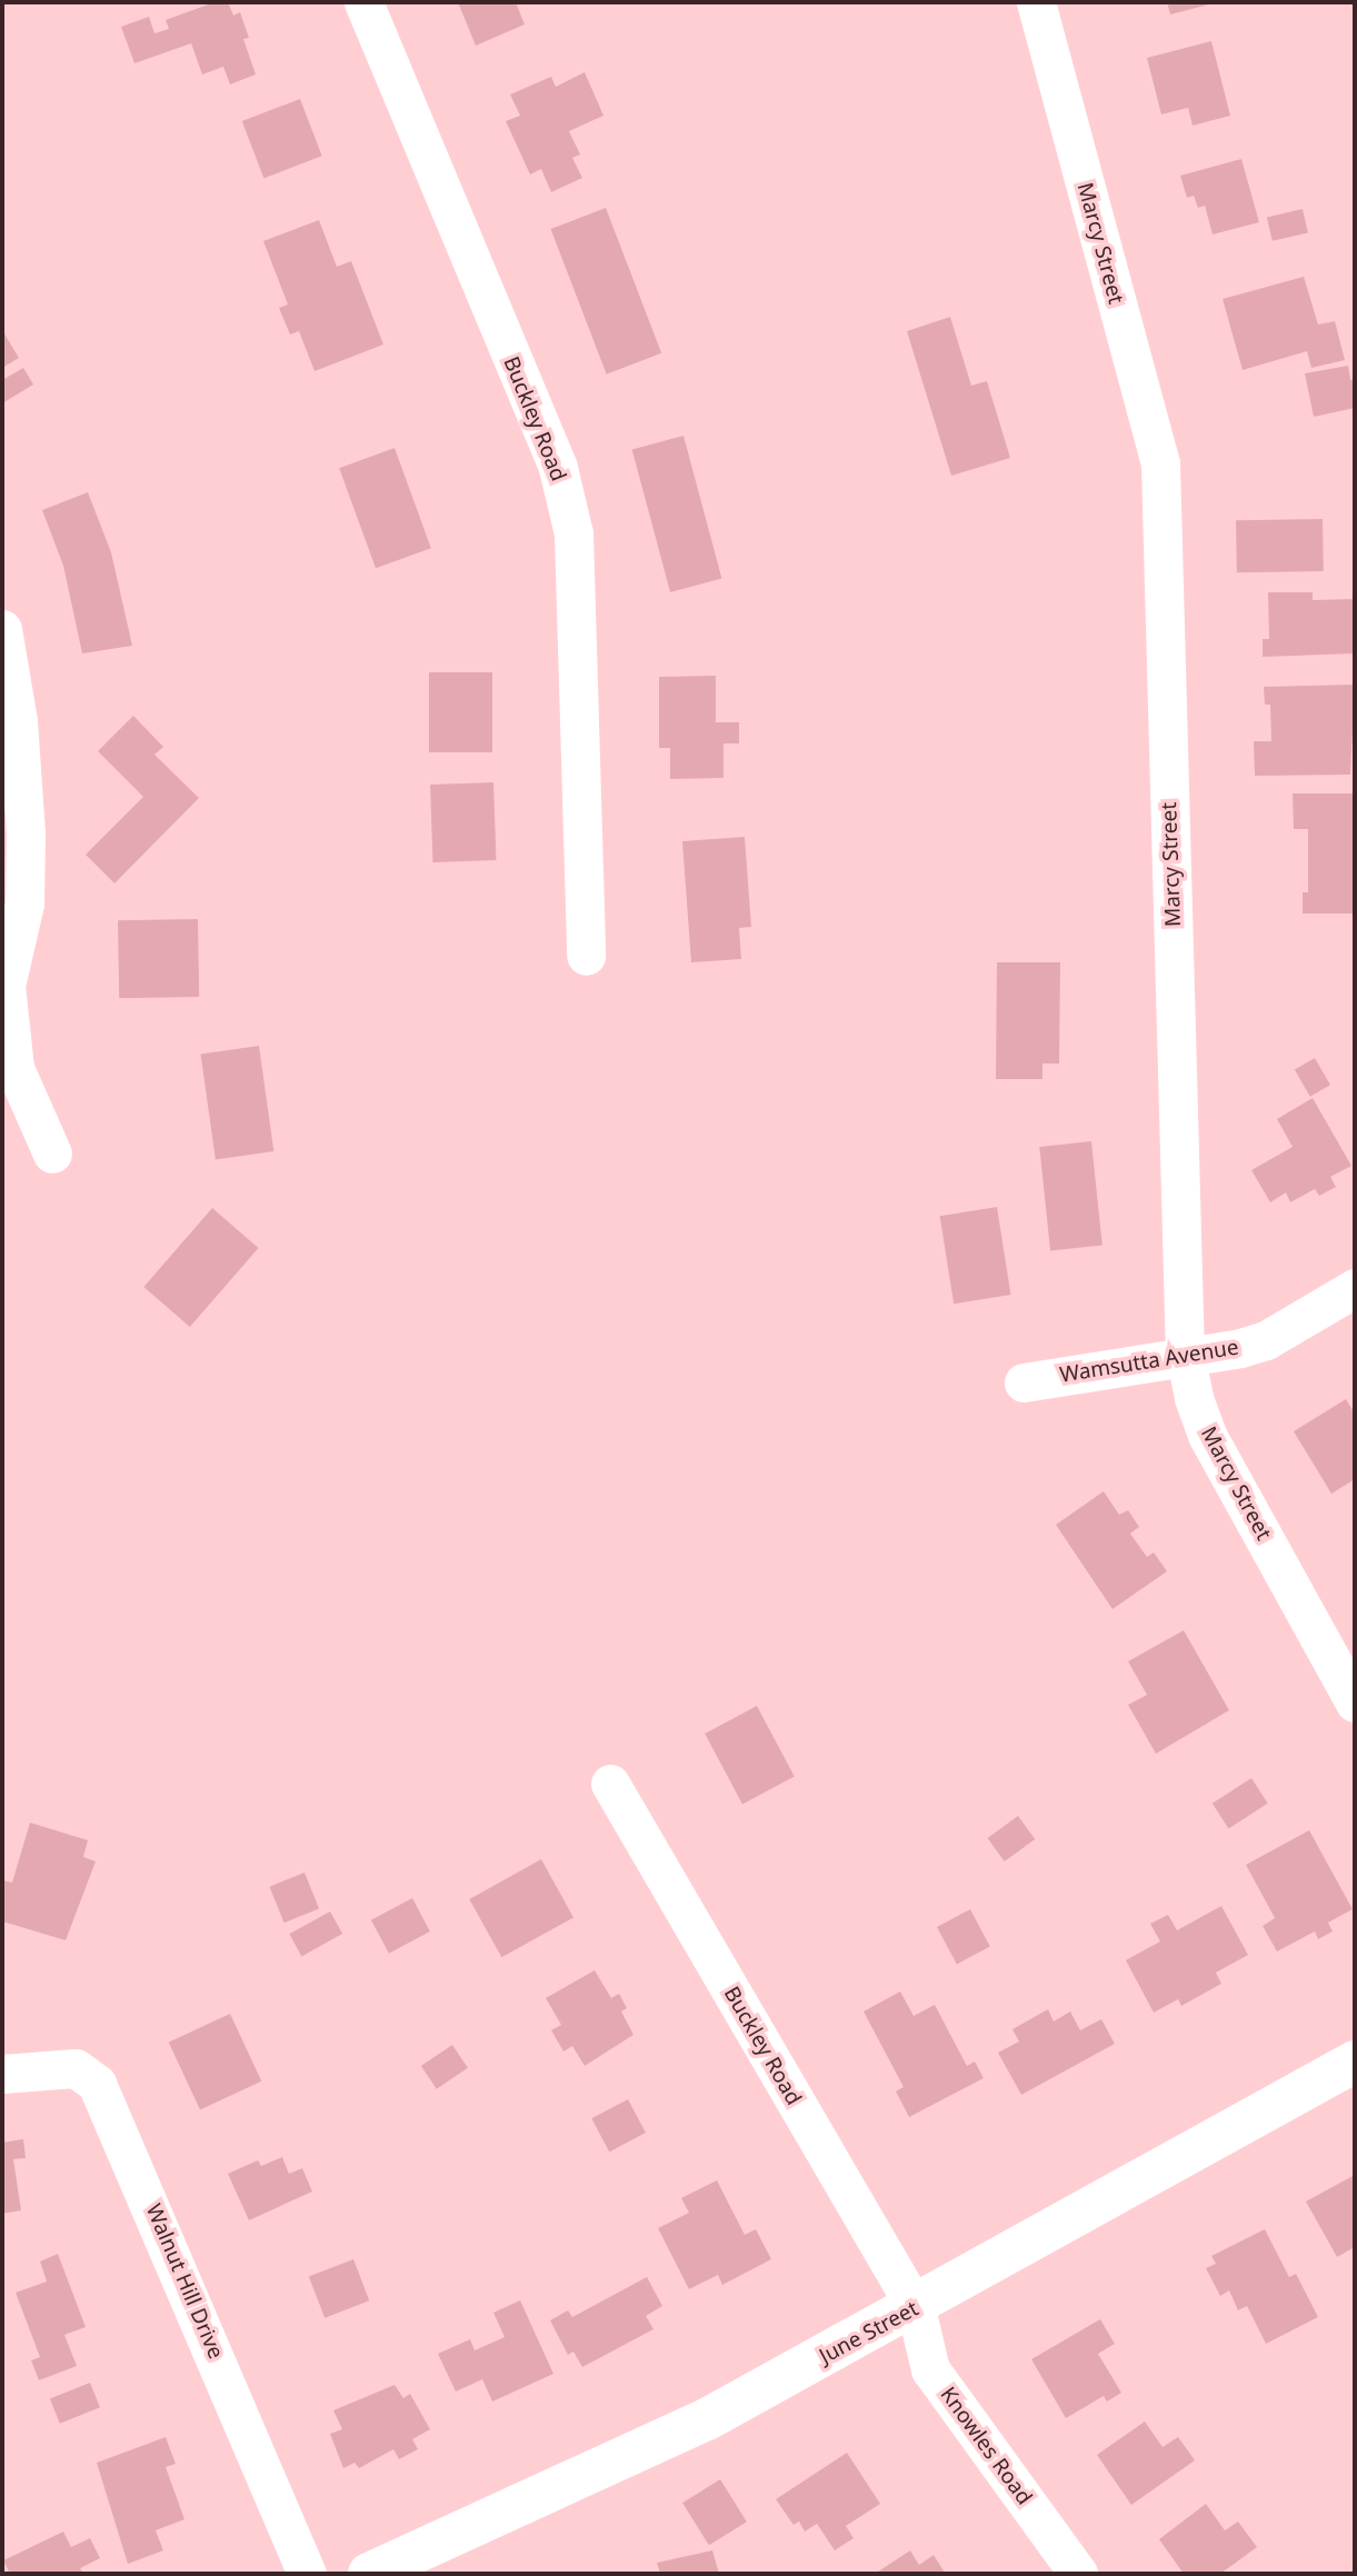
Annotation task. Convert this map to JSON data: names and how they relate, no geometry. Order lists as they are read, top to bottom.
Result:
{
  "streets": {
    "street": [
      "Marcy Street",
      "Buckley Road",
      "Wamsutta Avenue",
      "Walnut Hill Drive",
      "June Street",
      "Knowles Road"
    ]
  },
  "crossings": [
    ["Marcy Street", "Wamsutta Avenue"],
    ["Buckley Road", "June Street"],
    ["Buckley Road", "Knowles Road"],
    ["June Street", "Knowles Road"]
  ]
}
